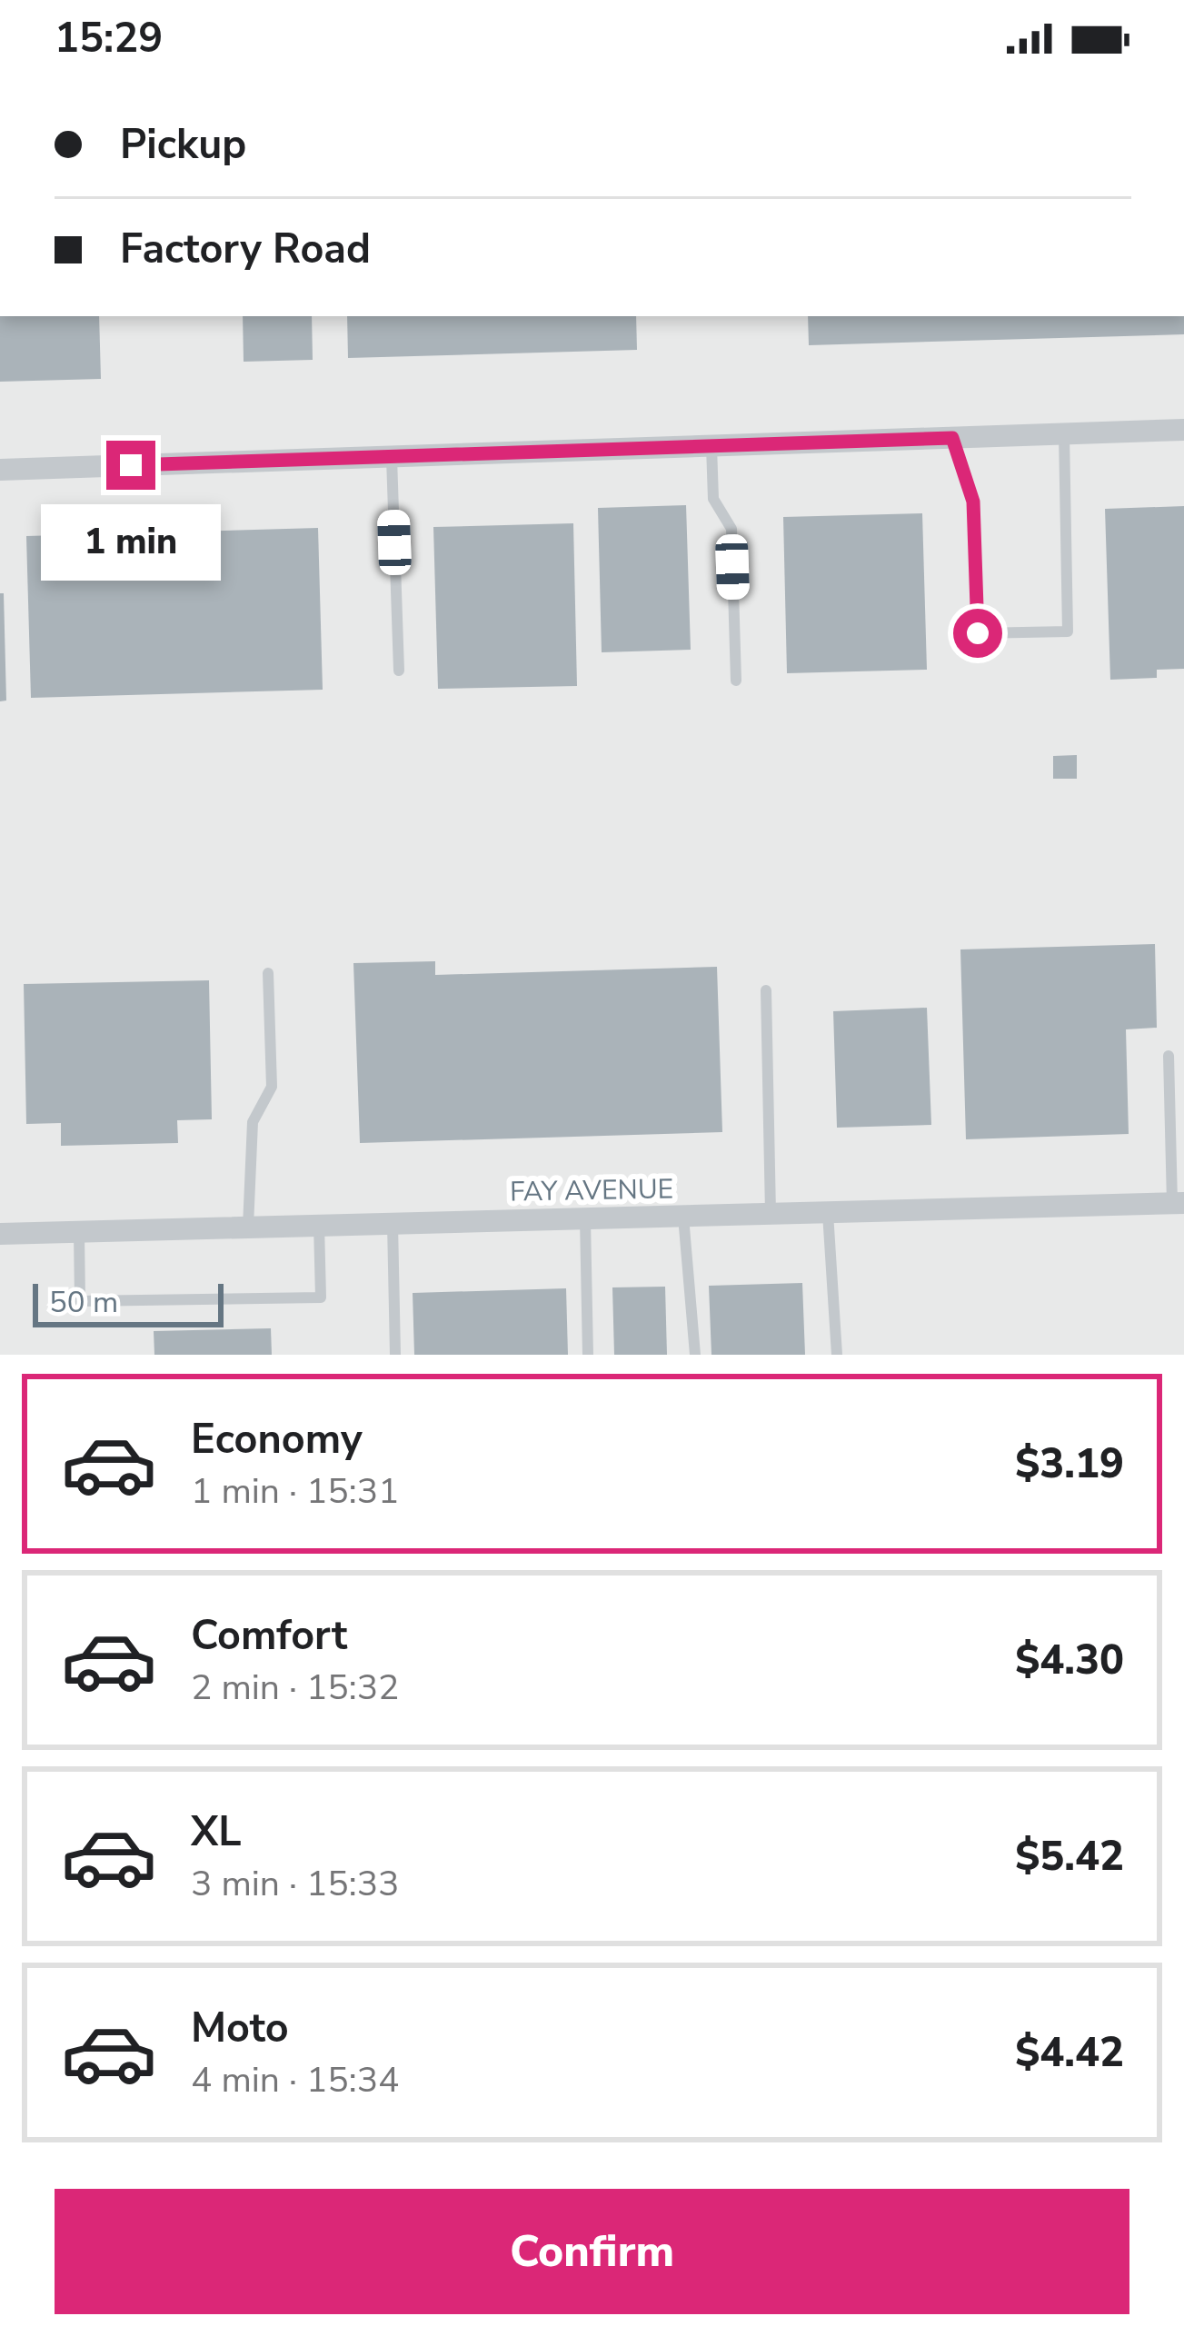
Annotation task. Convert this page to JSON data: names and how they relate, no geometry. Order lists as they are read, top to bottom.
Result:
{
  "streets": {
    "street": ["FAY AVENUE"]
  },
  "scale_bar": "50 m",
  "page": {
    "status": "15:29",
    "banner": ["Pickup", "Factory Road"],
    "bubble": "1 min",
    "scale": "50 m",
    "list": [
      {
        "name": "Economy",
        "note": "1 min · 15:31",
        "value": "$3.19"
      },
      {
        "name": "Comfort",
        "note": "2 min · 15:32",
        "value": "$4.30"
      },
      {
        "name": "XL",
        "note": "3 min · 15:33",
        "value": "$5.42"
      },
      {
        "name": "Moto",
        "note": "4 min · 15:34",
        "value": "$4.42"
      }
    ],
    "buttons": "Confirm"
  }
}
